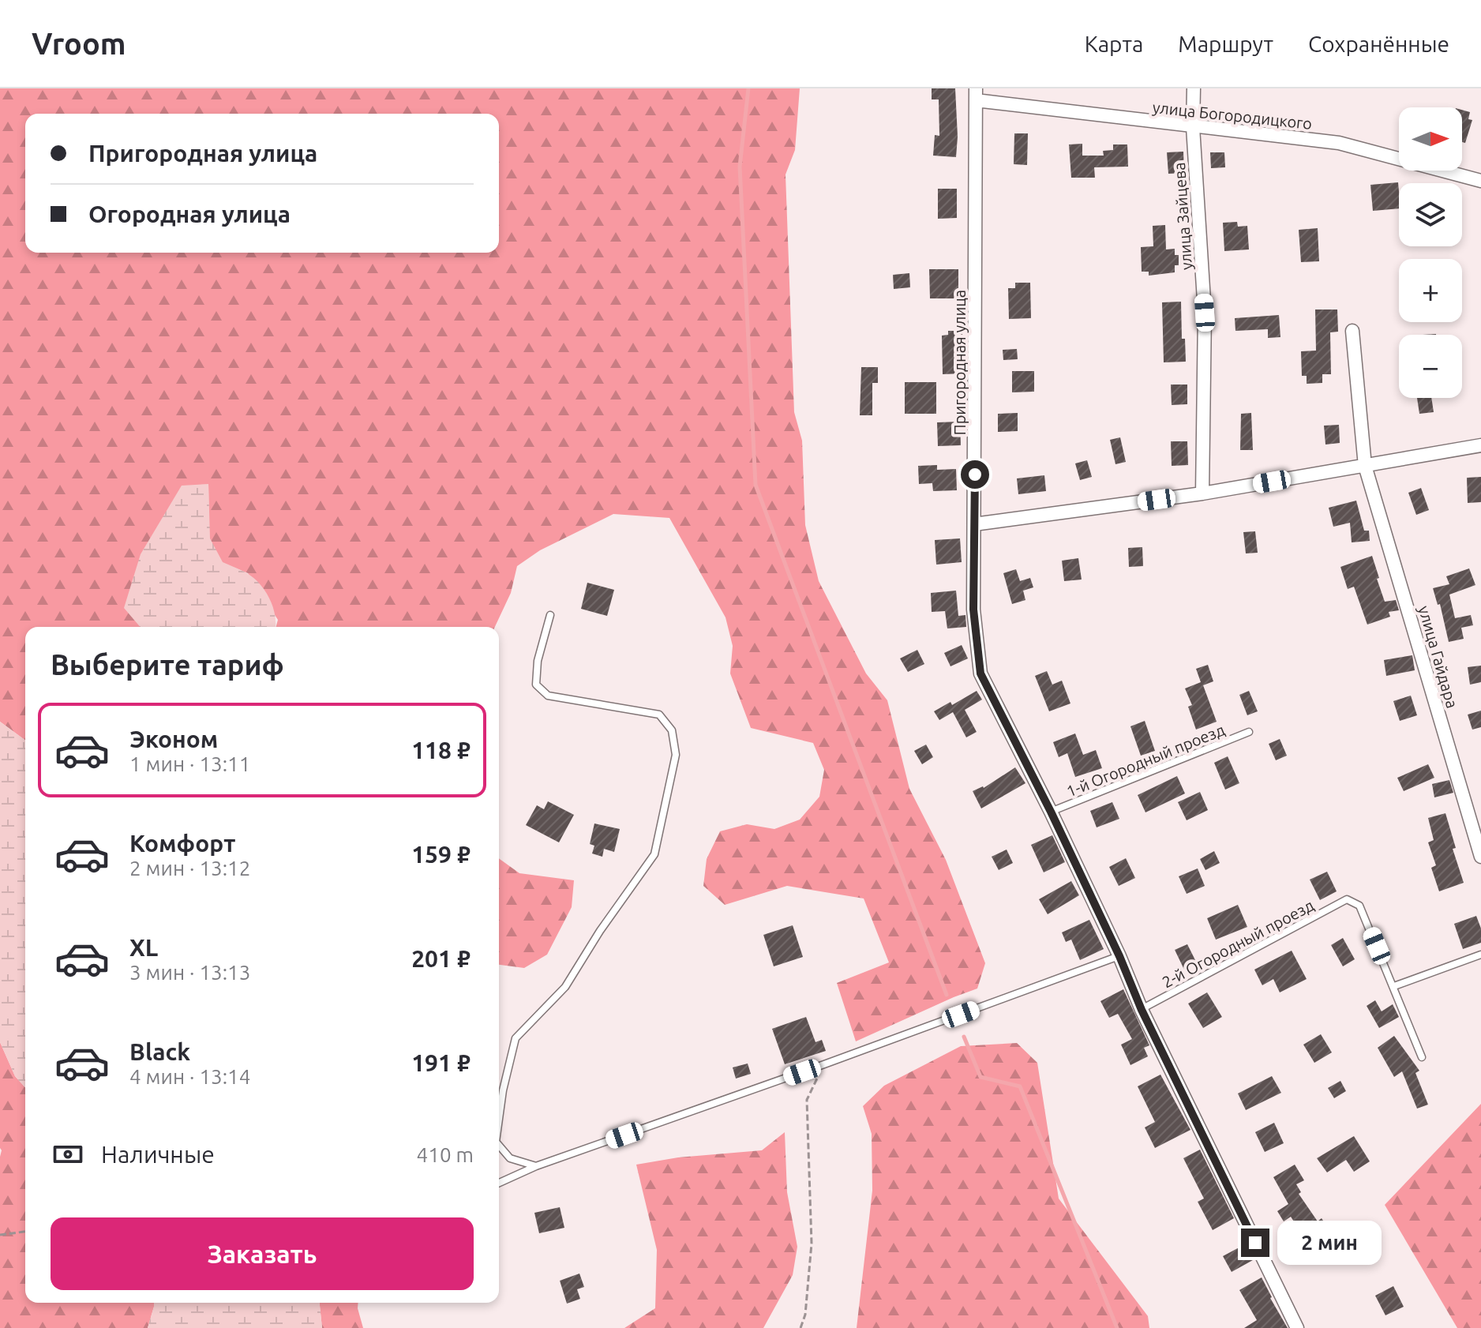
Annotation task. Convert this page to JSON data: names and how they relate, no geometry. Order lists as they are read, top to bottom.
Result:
{
  "streets": {
    "street": [
      "улица Богородицкого",
      "улица Зайцева",
      "Пригородная улица",
      "улица Гайдара"
    ],
    "lane": ["1-й Огородный проезд", "2-й Огородный проезд"]
  },
  "crossings": [
    ["улица Богородицкого", "улица Зайцева"],
    ["улица Богородицкого", "Пригородная улица"],
    ["Пригородная улица", "1-й Огородный проезд"]
  ],
  "north": "right",
  "page": {
    "header": "Vroom",
    "nav": ["Карта", "Маршрут", "Сохранённые"],
    "map_buttons": ["+", "−"],
    "banner": ["Пригородная улица", "Огородная улица"],
    "heading": "Выберите тариф",
    "list": [
      {
        "name": "Эконом",
        "note": "1 мин · 13:11",
        "value": "118 ₽"
      },
      {
        "name": "Комфорт",
        "note": "2 мин · 13:12",
        "value": "159 ₽"
      },
      {
        "name": "XL",
        "note": "3 мин · 13:13",
        "value": "201 ₽"
      },
      {
        "name": "Black",
        "note": "4 мин · 13:14",
        "value": "191 ₽"
      }
    ],
    "pay": ["Наличные", "410 m"],
    "buttons": "Заказать",
    "bubble": "2 мин"
  }
}
